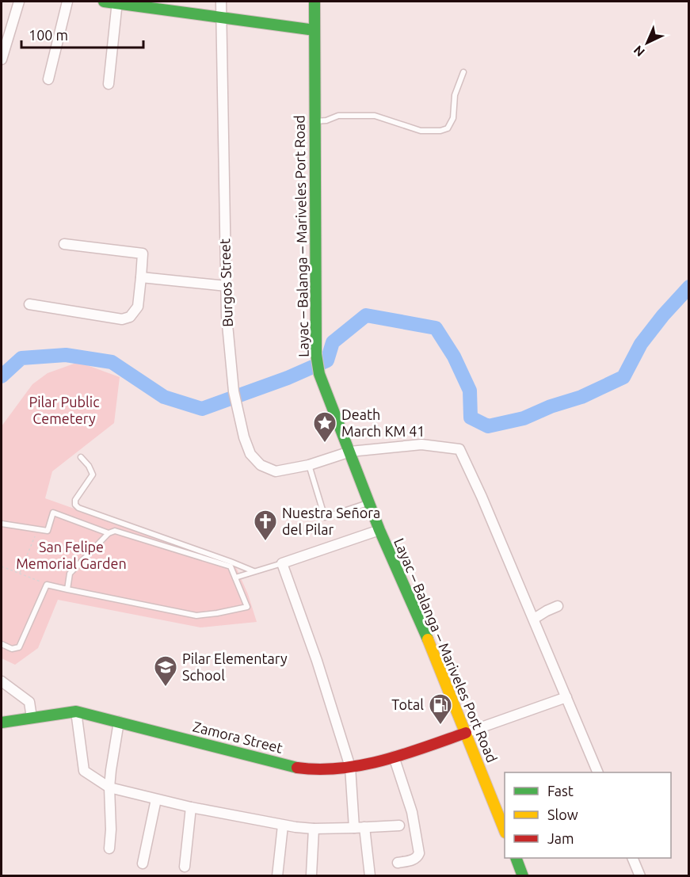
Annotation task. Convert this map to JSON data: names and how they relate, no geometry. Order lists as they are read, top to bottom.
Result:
{
  "streets": {
    "main road": ["Layac – Balanga – Mariveles Port Road", "Zamora Street"],
    "street": ["Burgos Street"]
  },
  "crossings": [
    ["Layac – Balanga – Mariveles Port Road", "Burgos Street"],
    ["Layac – Balanga – Mariveles Port Road", "Zamora Street"]
  ],
  "parks": ["Pilar Public Cemetery", "San Felipe Memorial Garden"],
  "places": {
    "place": ["Death March KM 41"],
    "church": ["Nuestra Señora del Pilar"],
    "school or university": ["Pilar Elementary School"],
    "fuel station": ["Total"]
  },
  "legend": ["Fast", "Slow", "Jam"],
  "scale_bar": "100 m",
  "north": "bottom left"
}
